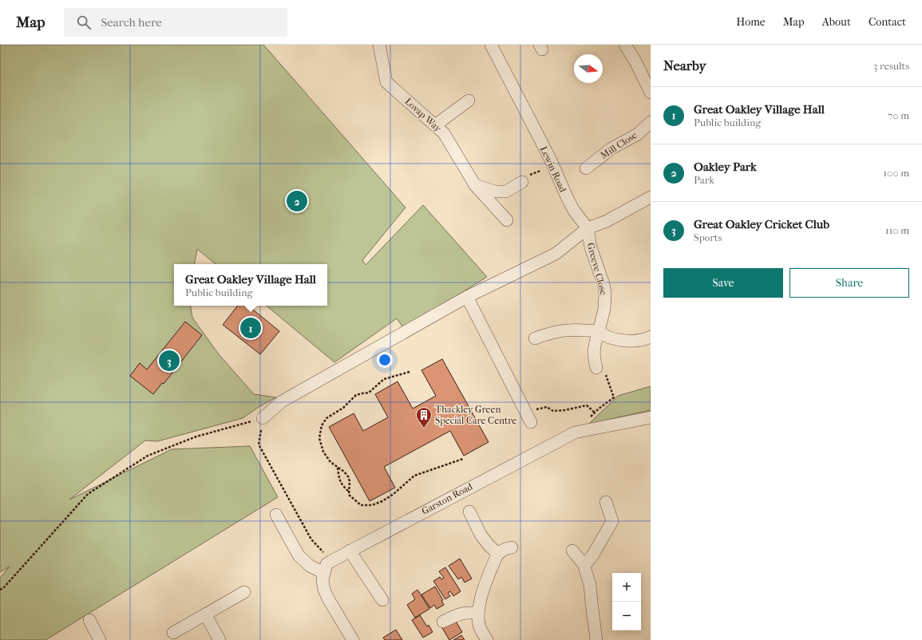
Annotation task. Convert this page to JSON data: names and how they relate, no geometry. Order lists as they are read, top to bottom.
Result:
{
  "streets": {
    "street": [
      "Lovap Way",
      "Mill Close",
      "Lewin Road",
      "Greeve Close",
      "Garston Road"
    ]
  },
  "crossings": [
    ["Lewin Road", "Greeve Close"]
  ],
  "places": {
    "building": ["Thackley Green Special Care Centre"]
  },
  "north": "right",
  "page": {
    "header": "Map",
    "search": "Search here",
    "nav": [
      "Home",
      "Map",
      "About",
      "Contact"
    ],
    "heading": ["Nearby", "3 results"],
    "list": [
      {
        "mark": "1",
        "name": "Great Oakley Village Hall",
        "note": "Public building",
        "value": "70 m"
      },
      {
        "mark": "2",
        "name": "Oakley Park",
        "note": "Park",
        "value": "100 m"
      },
      {
        "mark": "3",
        "name": "Great Oakley Cricket Club",
        "note": "Sports",
        "value": "110 m"
      }
    ],
    "pins": ["2", "1", "3"],
    "buttons": ["Save", "Share"],
    "popup": ["Great Oakley Village Hall", "Public building"],
    "map_buttons": ["+", "−"]
  }
}
